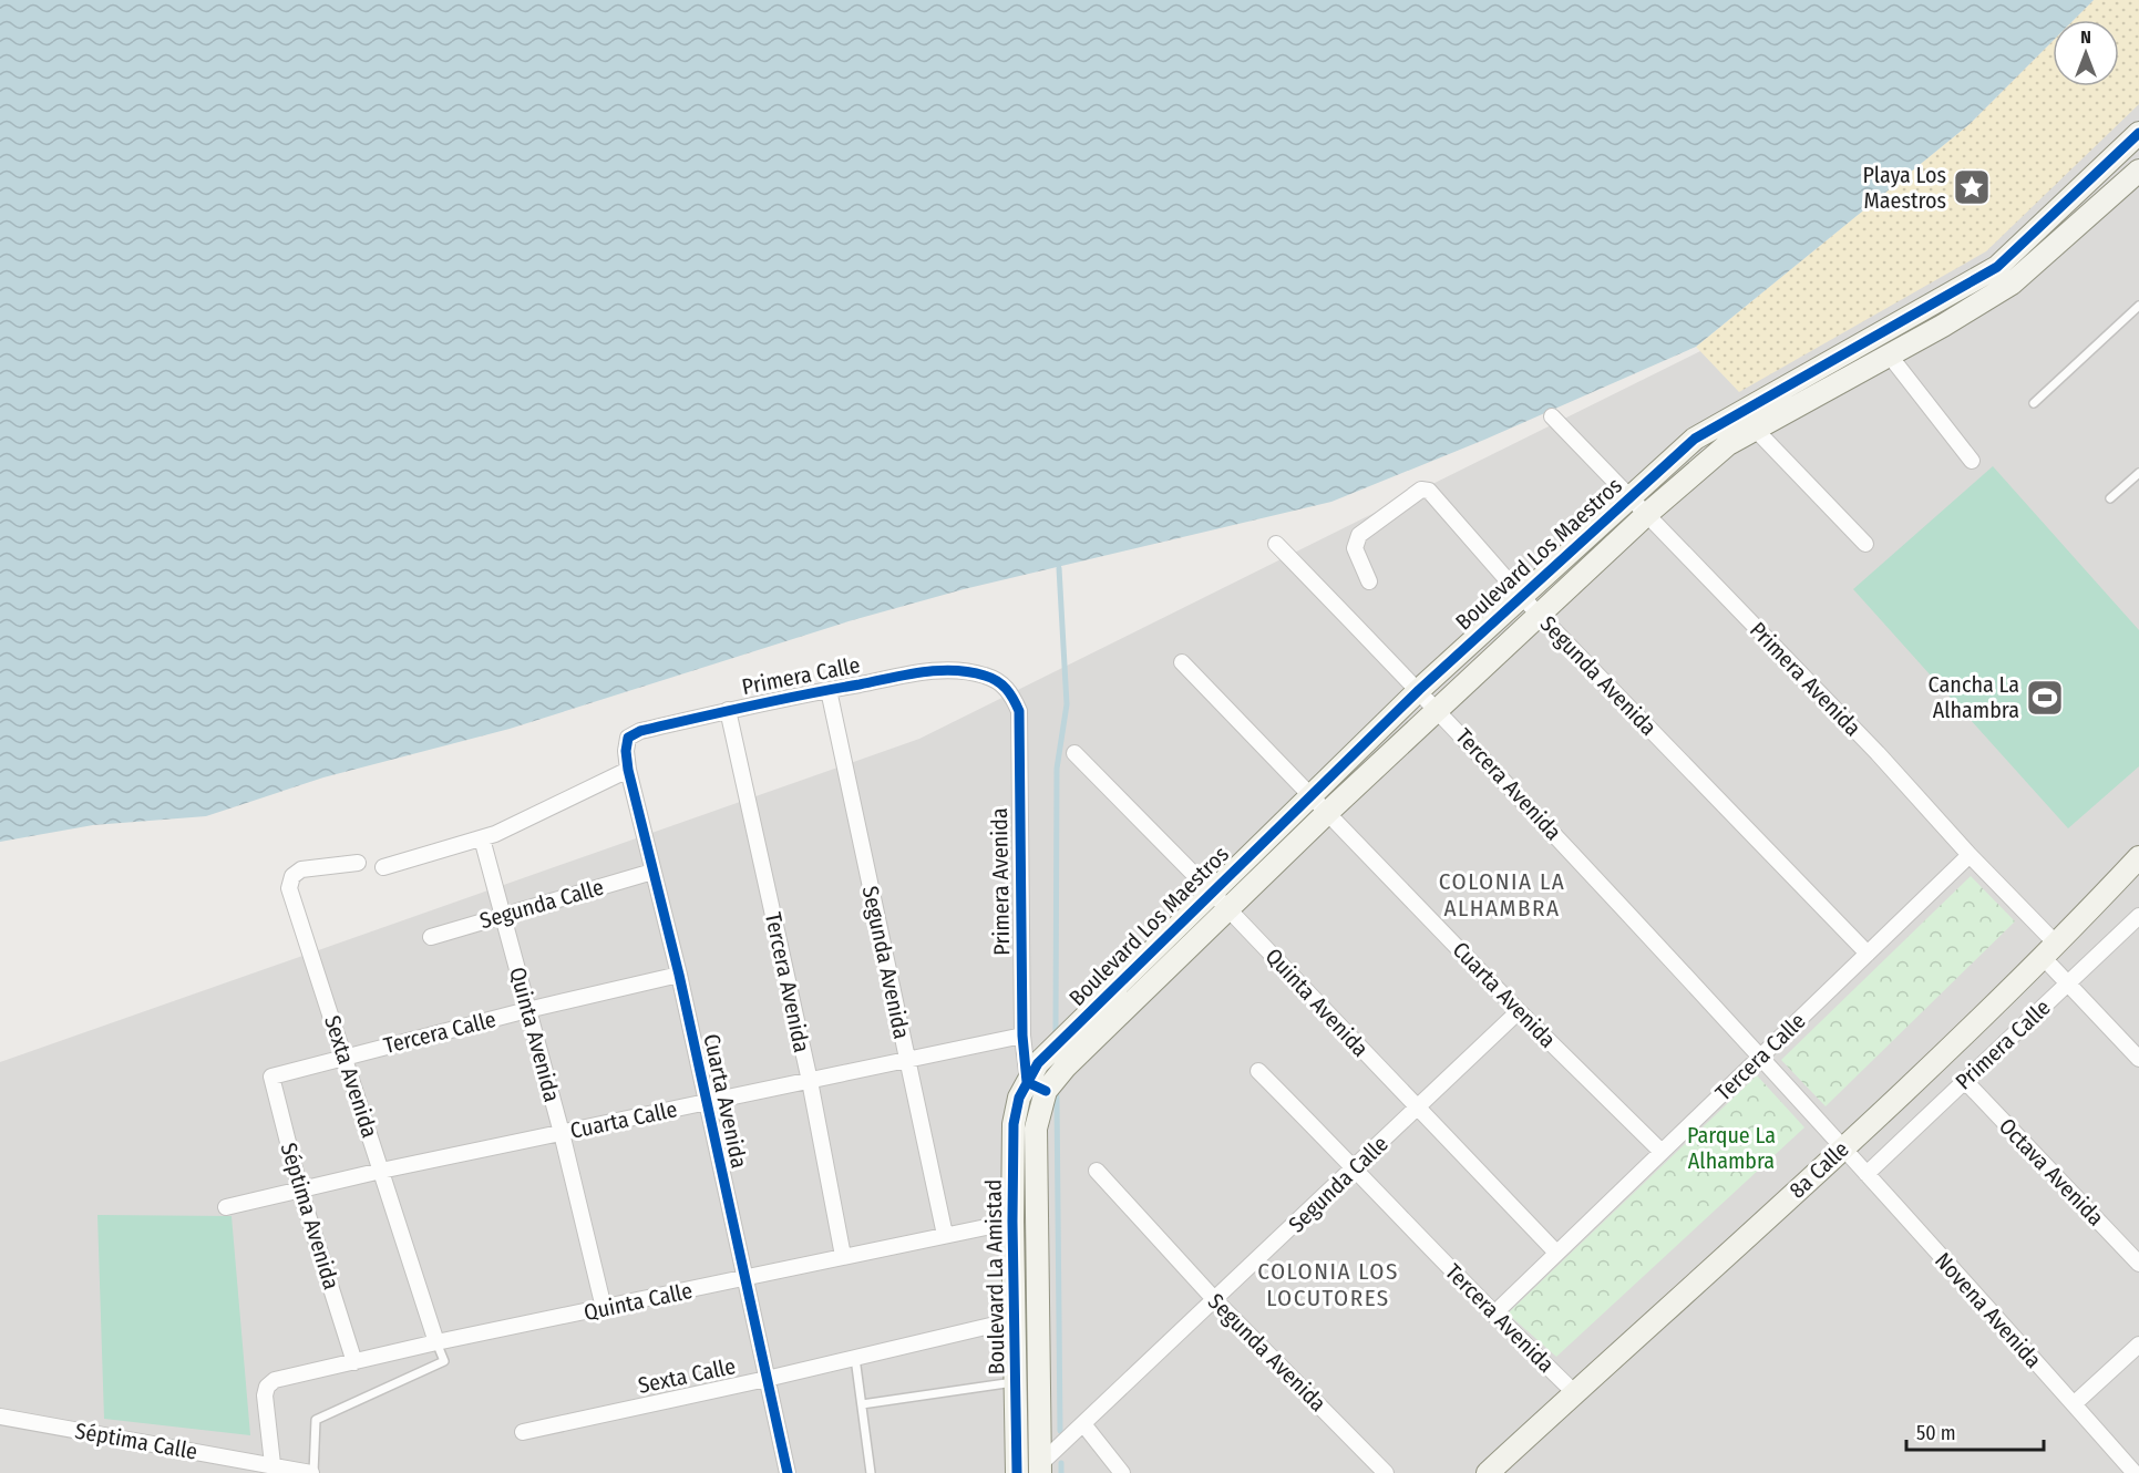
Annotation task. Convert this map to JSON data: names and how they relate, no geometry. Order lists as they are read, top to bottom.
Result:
{
  "streets": {
    "street": [
      "Boulevard Los Maestros",
      "Primera Calle",
      "Segunda Avenida",
      "Primera Avenida",
      "Tercera Avenida",
      "Segunda Calle",
      "Cuarta Avenida",
      "Quinta Avenida",
      "Tercera Calle",
      "Sexta Avenida",
      "Cuarta Calle",
      "8a Calle",
      "Octava Avenida",
      "Séptima Avenida",
      "Boulevard La Amistad",
      "Quinta Calle",
      "Novena Avenida",
      "Sexta Calle",
      "Séptima Calle"
    ]
  },
  "crossings": [
    ["Boulevard Los Maestros", "Segunda Avenida"],
    ["Boulevard Los Maestros", "Primera Avenida"],
    ["Boulevard Los Maestros", "Tercera Avenida"],
    ["Boulevard Los Maestros", "Cuarta Avenida"],
    ["Boulevard Los Maestros", "Quinta Avenida"],
    ["Boulevard Los Maestros", "Boulevard La Amistad"],
    ["Primera Calle", "Segunda Avenida"],
    ["Primera Calle", "Primera Avenida"],
    ["Primera Calle", "Tercera Avenida"],
    ["Primera Calle", "Cuarta Avenida"],
    ["Primera Calle", "Octava Avenida"],
    ["Primera Calle", "Novena Avenida"],
    ["Segunda Avenida", "Segunda Calle"],
    ["Segunda Avenida", "Tercera Calle"],
    ["Segunda Avenida", "Cuarta Calle"],
    ["Segunda Avenida", "Quinta Calle"],
    ["Primera Avenida", "Tercera Calle"],
    ["Primera Avenida", "Cuarta Calle"],
    ["Primera Avenida", "8a Calle"],
    ["Primera Avenida", "Boulevard La Amistad"],
    ["Tercera Avenida", "Segunda Calle"],
    ["Tercera Avenida", "Tercera Calle"],
    ["Tercera Avenida", "Cuarta Calle"],
    ["Tercera Avenida", "8a Calle"],
    ["Tercera Avenida", "Quinta Calle"],
    ["Tercera Avenida", "Novena Avenida"],
    ["Segunda Calle", "Cuarta Avenida"],
    ["Segunda Calle", "Quinta Avenida"],
    ["Segunda Calle", "Boulevard La Amistad"],
    ["Cuarta Avenida", "Tercera Calle"],
    ["Cuarta Avenida", "Cuarta Calle"],
    ["Cuarta Avenida", "Quinta Calle"],
    ["Cuarta Avenida", "Sexta Calle"],
    ["Quinta Avenida", "Tercera Calle"],
    ["Quinta Avenida", "Cuarta Calle"],
    ["Quinta Avenida", "Quinta Calle"],
    ["Tercera Calle", "Sexta Avenida"],
    ["Tercera Calle", "Séptima Avenida"],
    ["Sexta Avenida", "Cuarta Calle"],
    ["Sexta Avenida", "Quinta Calle"],
    ["Cuarta Calle", "Séptima Avenida"],
    ["8a Calle", "Novena Avenida"],
    ["Séptima Avenida", "Quinta Calle"],
    ["Boulevard La Amistad", "Quinta Calle"],
    ["Boulevard La Amistad", "Sexta Calle"],
    ["Quinta Calle", "Séptima Calle"]
  ],
  "districts": ["COLONIA LA ALHAMBRA", "COLONIA LOS LOCUTORES"],
  "parks": ["Parque La Alhambra"],
  "places": {
    "place": ["Playa Los Maestros"],
    "sports": ["Cancha La Alhambra"]
  },
  "scale_bar": "50 m",
  "north": "top"
}
